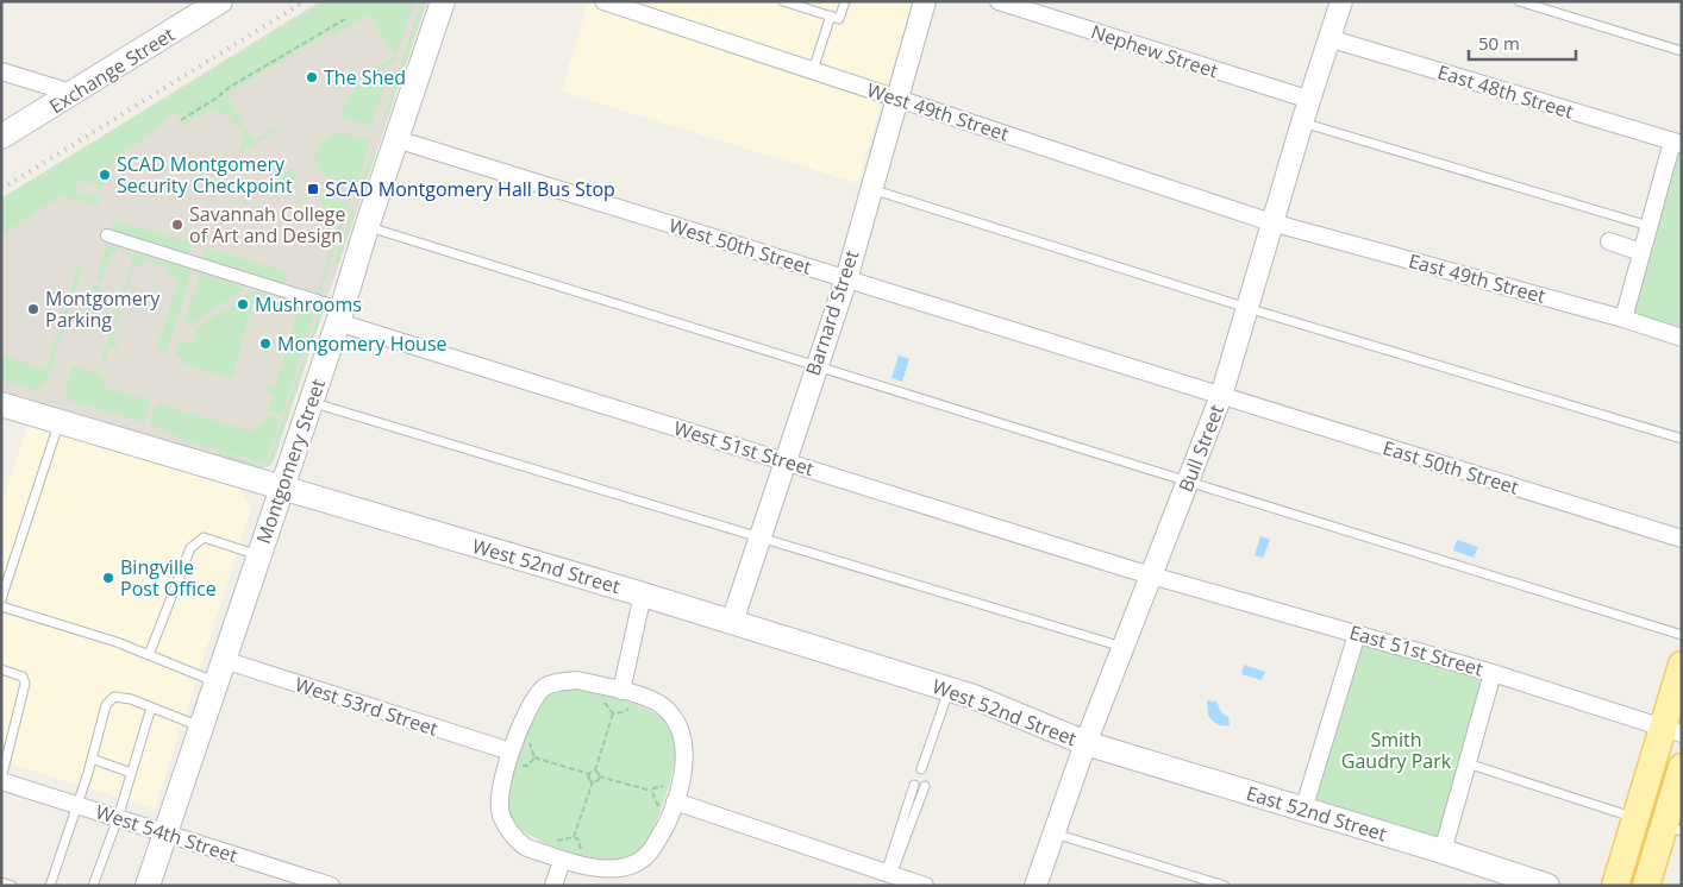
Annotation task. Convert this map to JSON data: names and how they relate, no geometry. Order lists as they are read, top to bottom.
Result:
{
  "streets": {
    "main road": [
      "Exchange Street",
      "Montgomery Street",
      "West 52nd Street",
      "East 52nd Street"
    ],
    "street": [
      "Nephew Street",
      "East 48th Street",
      "West 49th Street",
      "West 50th Street",
      "East 49th Street",
      "Barnard Street",
      "West 51st Street",
      "Bull Street",
      "East 50th Street",
      "East 51st Street",
      "West 53rd Street",
      "West 54th Street"
    ]
  },
  "crossings": [
    ["Nephew Street", "Bull Street"],
    ["East 48th Street", "Bull Street"],
    ["West 49th Street", "East 49th Street"],
    ["West 49th Street", "Barnard Street"],
    ["West 49th Street", "Bull Street"],
    ["West 50th Street", "Barnard Street"],
    ["West 50th Street", "Bull Street"],
    ["West 50th Street", "Montgomery Street"],
    ["West 50th Street", "East 50th Street"],
    ["East 49th Street", "Bull Street"],
    ["Barnard Street", "West 51st Street"],
    ["Barnard Street", "West 52nd Street"],
    ["West 51st Street", "Bull Street"],
    ["West 51st Street", "Montgomery Street"],
    ["West 51st Street", "East 51st Street"],
    ["Bull Street", "East 50th Street"],
    ["Bull Street", "West 52nd Street"],
    ["Bull Street", "East 51st Street"],
    ["Bull Street", "East 52nd Street"],
    ["Montgomery Street", "West 52nd Street"],
    ["Montgomery Street", "West 53rd Street"],
    ["Montgomery Street", "West 54th Street"],
    ["West 52nd Street", "East 52nd Street"]
  ],
  "parks": ["Smith Gaudry Park"],
  "places": {
    "other": [
      "The Shed",
      "SCAD Montgomery Security Checkpoint",
      "Savannah College of Art and Design",
      "Mushrooms",
      "Montgomery Parking",
      "Mongomery House",
      "Bingville Post Office"
    ],
    "transit": ["SCAD Montgomery Hall Bus Stop"]
  },
  "scale_bar": "50 m"
}
